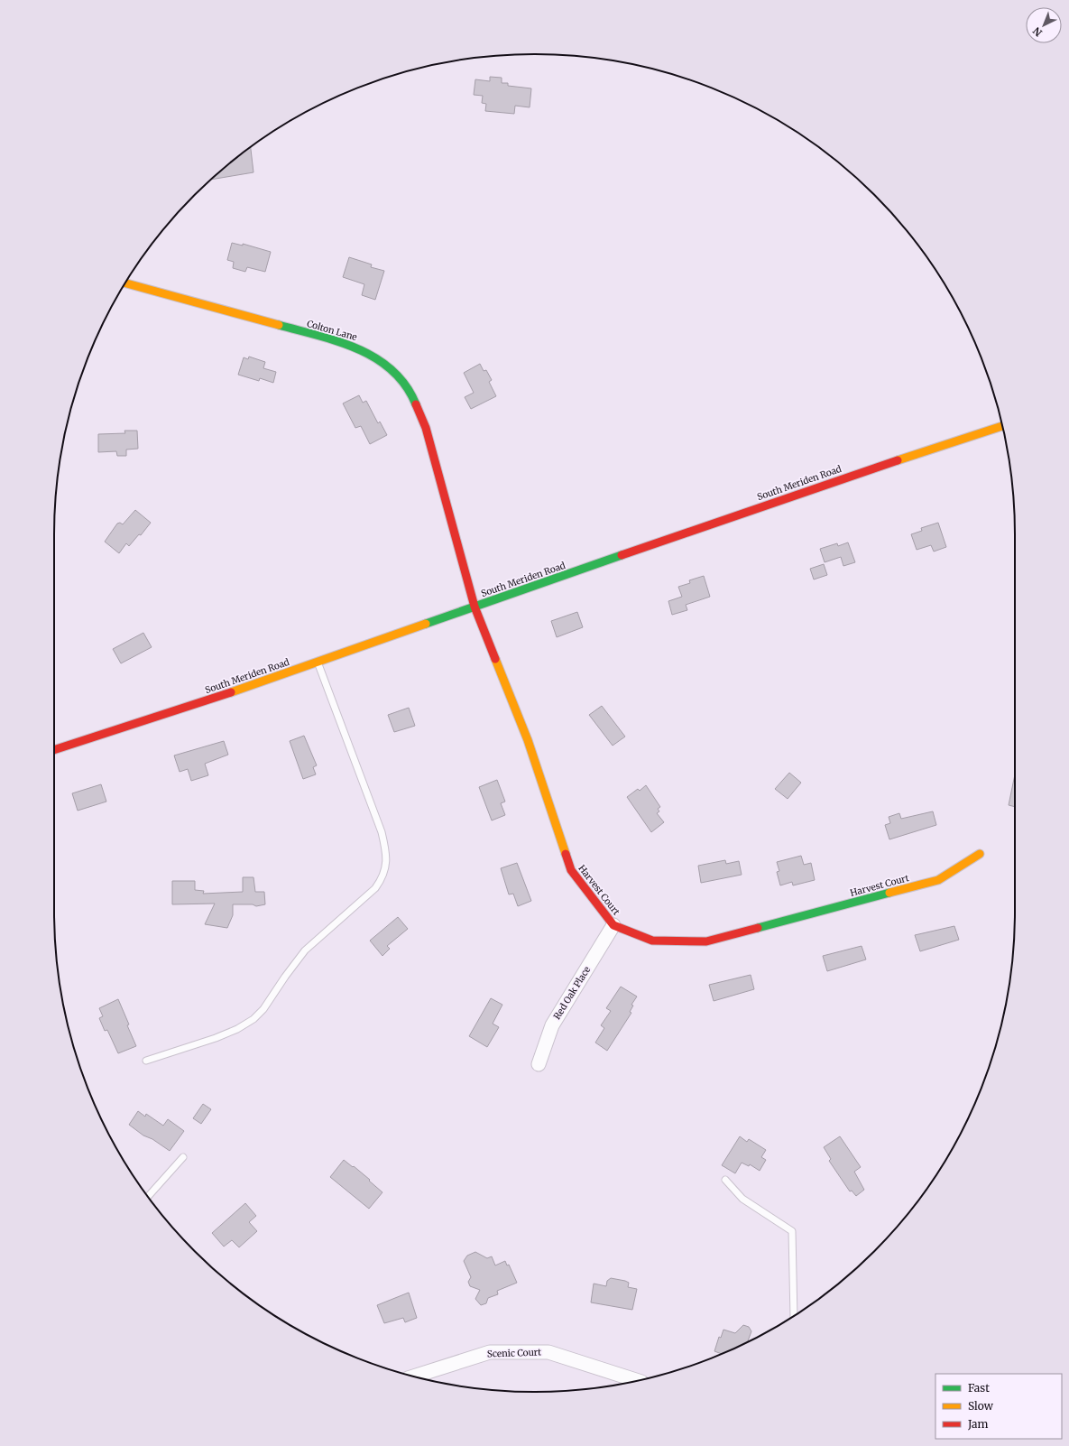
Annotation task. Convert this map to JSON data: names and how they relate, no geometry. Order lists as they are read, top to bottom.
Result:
{
  "streets": {
    "street": [
      "Colton Lane",
      "South Meriden Road",
      "Harvest Court",
      "Red Oak Place",
      "Scenic Court"
    ]
  },
  "crossings": [
    ["Colton Lane", "South Meriden Road"],
    ["Colton Lane", "Harvest Court"],
    ["South Meriden Road", "Harvest Court"],
    ["Harvest Court", "Red Oak Place"]
  ],
  "legend": ["Fast", "Slow", "Jam"],
  "north": "bottom left"
}
